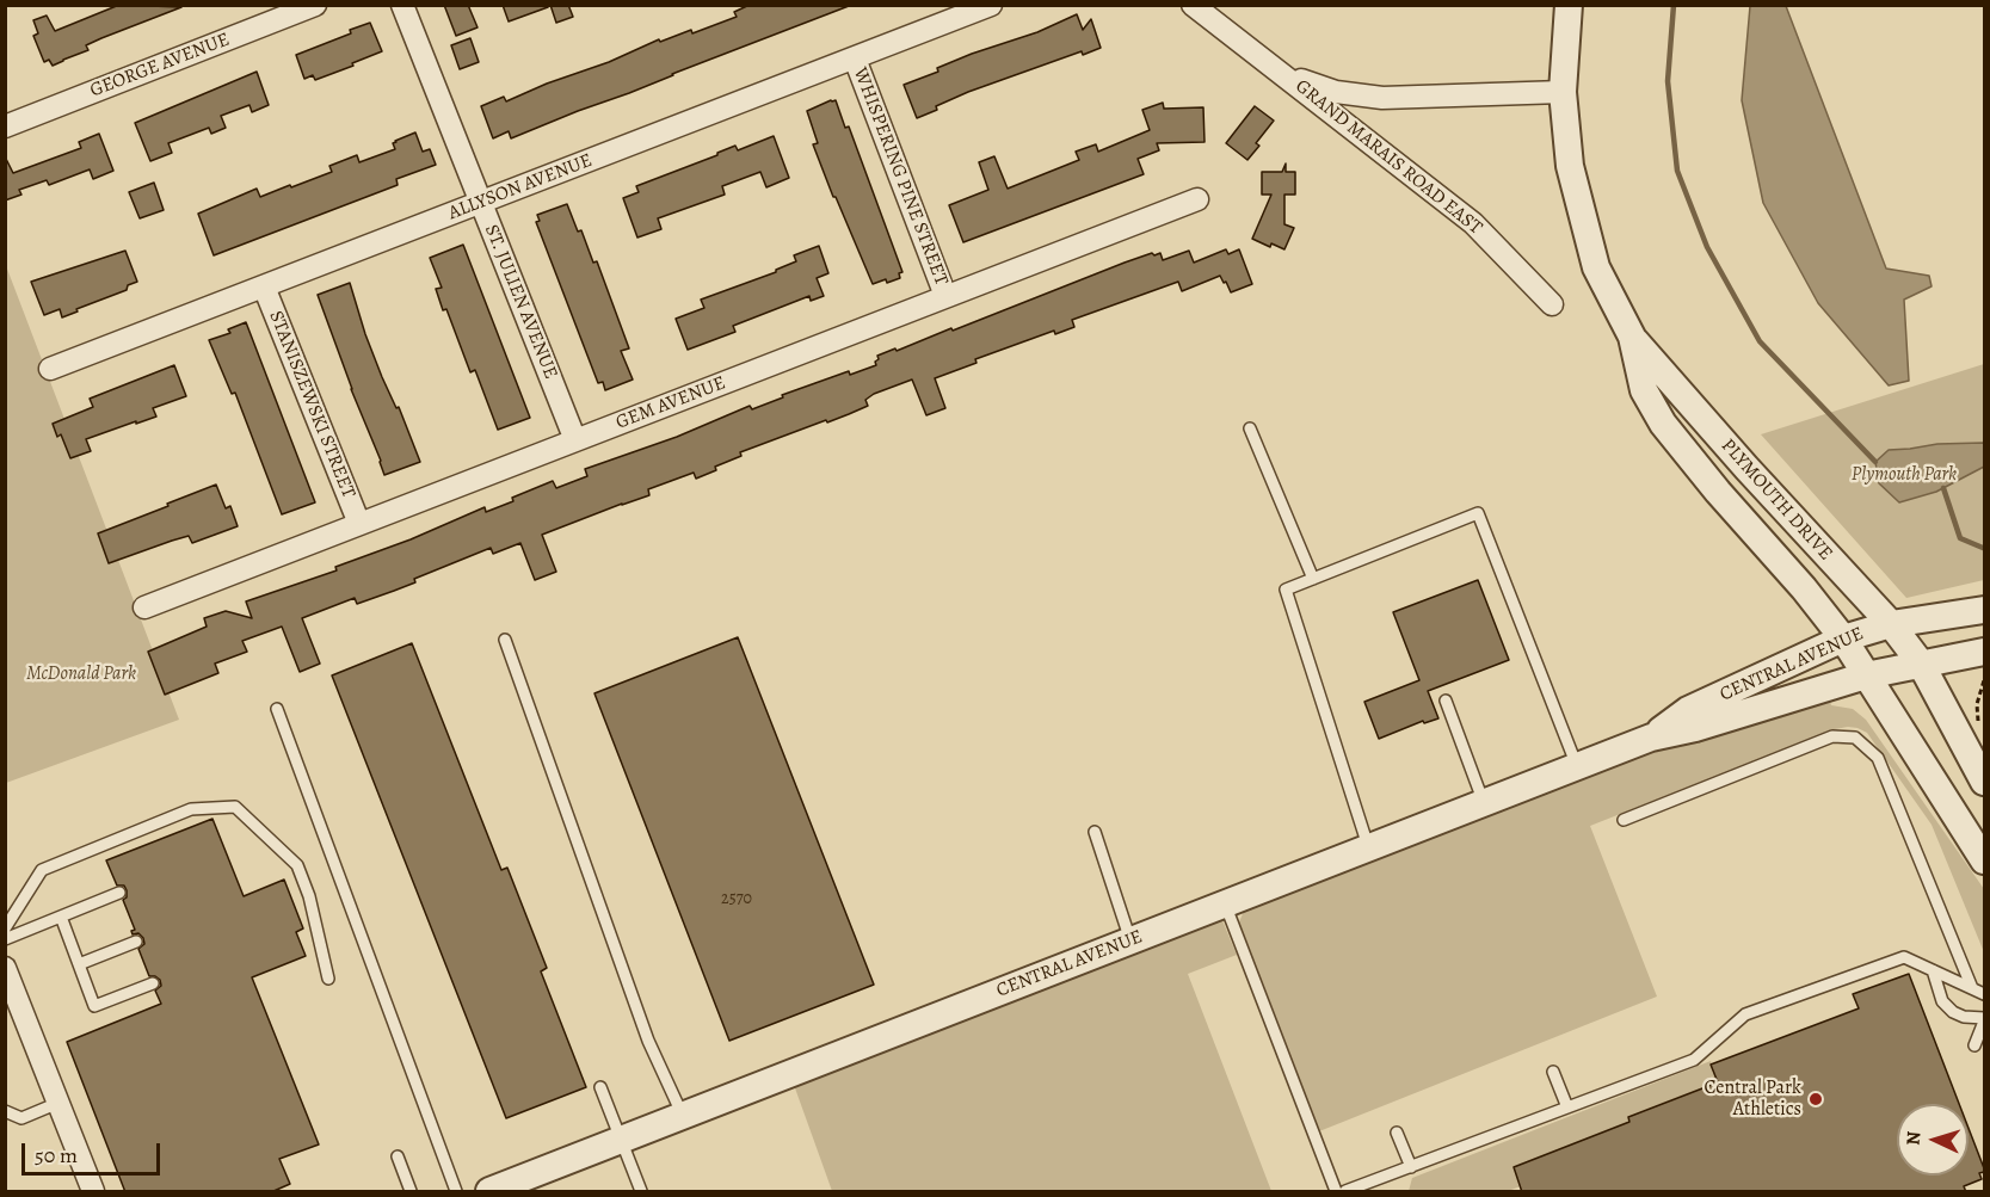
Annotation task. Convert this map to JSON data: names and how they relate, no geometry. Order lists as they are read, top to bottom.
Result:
{
  "streets": {
    "street": [
      "GEORGE AVENUE",
      "GRAND MARAIS ROAD EAST",
      "WHISPERING PINE STREET",
      "ALLYSON AVENUE",
      "ST. JULIEN AVENUE",
      "GEM AVENUE",
      "STANISZEWSKI STREET",
      "PLYMOUTH DRIVE",
      "CENTRAL AVENUE"
    ]
  },
  "crossings": [
    ["GRAND MARAIS ROAD EAST", "PLYMOUTH DRIVE"],
    ["WHISPERING PINE STREET", "ALLYSON AVENUE"],
    ["WHISPERING PINE STREET", "GEM AVENUE"],
    ["ALLYSON AVENUE", "ST. JULIEN AVENUE"],
    ["ALLYSON AVENUE", "STANISZEWSKI STREET"],
    ["ST. JULIEN AVENUE", "GEM AVENUE"],
    ["GEM AVENUE", "STANISZEWSKI STREET"],
    ["PLYMOUTH DRIVE", "CENTRAL AVENUE"]
  ],
  "parks": ["Plymouth Park", "McDonald Park"],
  "places": ["Central Park Athletics"],
  "house_numbers": ["2570"],
  "scale_bar": "50 m",
  "north": "left"
}
